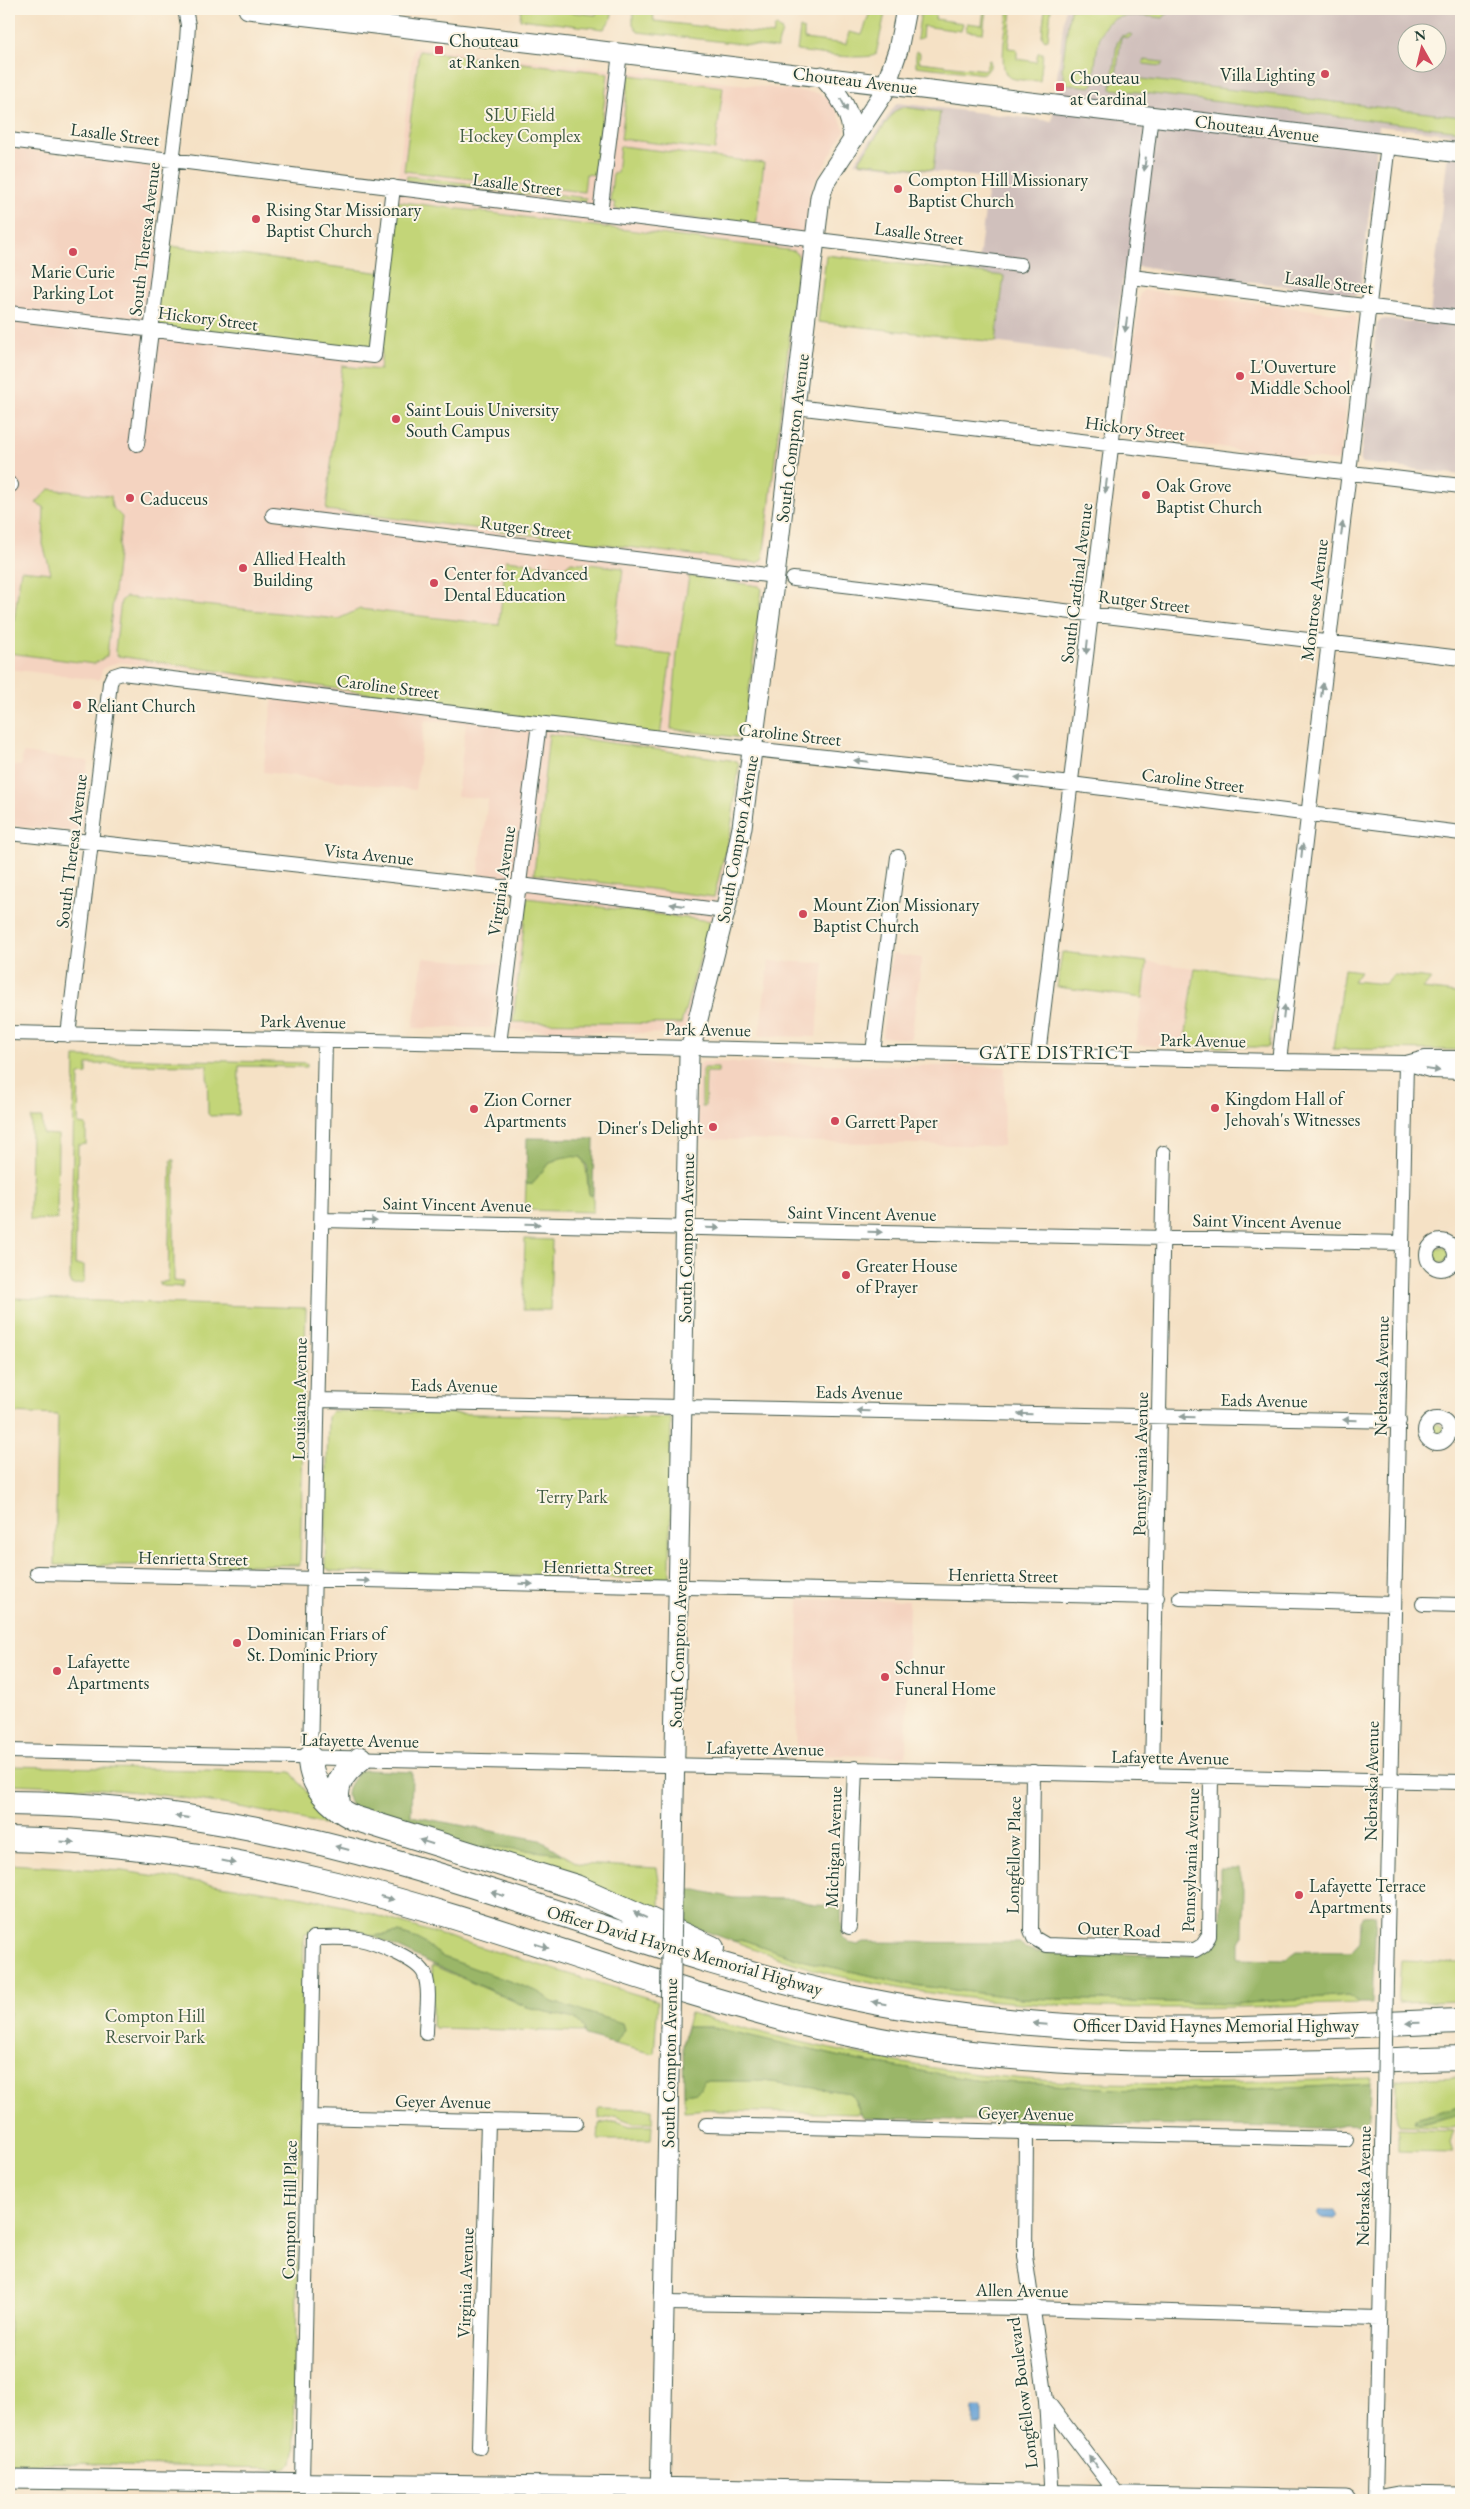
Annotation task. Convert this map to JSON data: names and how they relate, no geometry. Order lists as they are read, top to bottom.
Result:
{
  "streets": {
    "highway": ["Officer David Haynes Memorial Highway"],
    "main road": ["Chouteau Avenue", "South Compton Avenue"],
    "street": [
      "Lasalle Street",
      "South Theresa Avenue",
      "Hickory Street",
      "Rutger Street",
      "South Cardinal Avenue",
      "Montrose Avenue",
      "Caroline Street",
      "Vista Avenue",
      "Virginia Avenue",
      "Park Avenue",
      "Saint Vincent Avenue",
      "Nebraska Avenue",
      "Eads Avenue",
      "Louisiana Avenue",
      "Pennsylvania Avenue",
      "Henrietta Street",
      "Lafayette Avenue",
      "Michigan Avenue",
      "Longfellow Place",
      "Outer Road",
      "Geyer Avenue",
      "Compton Hill Place",
      "Allen Avenue",
      "Longfellow Boulevard"
    ]
  },
  "crossings": [
    ["Chouteau Avenue", "South Compton Avenue"],
    ["Chouteau Avenue", "South Cardinal Avenue"],
    ["Chouteau Avenue", "Montrose Avenue"],
    ["Lasalle Street", "South Theresa Avenue"],
    ["Lasalle Street", "Hickory Street"],
    ["Lasalle Street", "South Compton Avenue"],
    ["Lasalle Street", "South Cardinal Avenue"],
    ["Lasalle Street", "Montrose Avenue"],
    ["South Theresa Avenue", "Hickory Street"],
    ["South Theresa Avenue", "Caroline Street"],
    ["South Theresa Avenue", "Vista Avenue"],
    ["South Theresa Avenue", "Park Avenue"],
    ["Hickory Street", "South Cardinal Avenue"],
    ["Hickory Street", "Montrose Avenue"],
    ["South Compton Avenue", "Rutger Street"],
    ["South Compton Avenue", "Caroline Street"],
    ["South Compton Avenue", "Vista Avenue"],
    ["South Compton Avenue", "Park Avenue"],
    ["South Compton Avenue", "Saint Vincent Avenue"],
    ["South Compton Avenue", "Eads Avenue"],
    ["South Compton Avenue", "Henrietta Street"],
    ["South Compton Avenue", "Lafayette Avenue"],
    ["South Compton Avenue", "Allen Avenue"],
    ["Rutger Street", "South Cardinal Avenue"],
    ["Rutger Street", "Montrose Avenue"],
    ["South Cardinal Avenue", "Caroline Street"],
    ["South Cardinal Avenue", "Park Avenue"],
    ["Montrose Avenue", "Caroline Street"],
    ["Montrose Avenue", "Park Avenue"],
    ["Caroline Street", "Virginia Avenue"],
    ["Vista Avenue", "Virginia Avenue"],
    ["Virginia Avenue", "Park Avenue"],
    ["Virginia Avenue", "Geyer Avenue"],
    ["Park Avenue", "Nebraska Avenue"],
    ["Park Avenue", "Louisiana Avenue"],
    ["Saint Vincent Avenue", "Nebraska Avenue"],
    ["Saint Vincent Avenue", "Louisiana Avenue"],
    ["Saint Vincent Avenue", "Pennsylvania Avenue"],
    ["Nebraska Avenue", "Eads Avenue"],
    ["Nebraska Avenue", "Lafayette Avenue"],
    ["Nebraska Avenue", "Allen Avenue"],
    ["Eads Avenue", "Louisiana Avenue"],
    ["Eads Avenue", "Pennsylvania Avenue"],
    ["Louisiana Avenue", "Henrietta Street"],
    ["Louisiana Avenue", "Lafayette Avenue"],
    ["Pennsylvania Avenue", "Henrietta Street"],
    ["Pennsylvania Avenue", "Lafayette Avenue"],
    ["Pennsylvania Avenue", "Outer Road"],
    ["Lafayette Avenue", "Michigan Avenue"],
    ["Lafayette Avenue", "Longfellow Place"],
    ["Longfellow Place", "Outer Road"],
    ["Geyer Avenue", "Compton Hill Place"],
    ["Geyer Avenue", "Longfellow Boulevard"],
    ["Allen Avenue", "Longfellow Boulevard"]
  ],
  "one_way": [
    "South Cardinal Avenue",
    "Montrose Avenue",
    "Saint Vincent Avenue",
    "Eads Avenue"
  ],
  "districts": ["GATE DISTRICT"],
  "parks": ["SLU Field Hockey Complex", "Terry Park", "Compton Hill Reservoir Park"],
  "places": {
    "transit": ["Chouteau at Ranken", "Chouteau at Cardinal"],
    "other": [
      "Villa Lighting",
      "Compton Hill Missionary Baptist Church",
      "Rising Star Missionary Baptist Church",
      "Marie Curie Parking Lot",
      "L'Ouverture Middle School",
      "Saint Louis University South Campus",
      "Oak Grove Baptist Church",
      "Caduceus",
      "Allied Health Building",
      "Center for Advanced Dental Education",
      "Reliant Church",
      "Mount Zion Missionary Baptist Church",
      "Kingdom Hall of Jehovah's Witnesses",
      "Zion Corner Apartments",
      "Garrett Paper",
      "Diner's Delight",
      "Greater House of Prayer",
      "Dominican Friars of St. Dominic Priory",
      "Lafayette Apartments",
      "Schnur Funeral Home",
      "Lafayette Terrace Apartments"
    ]
  },
  "north": "top"
}
